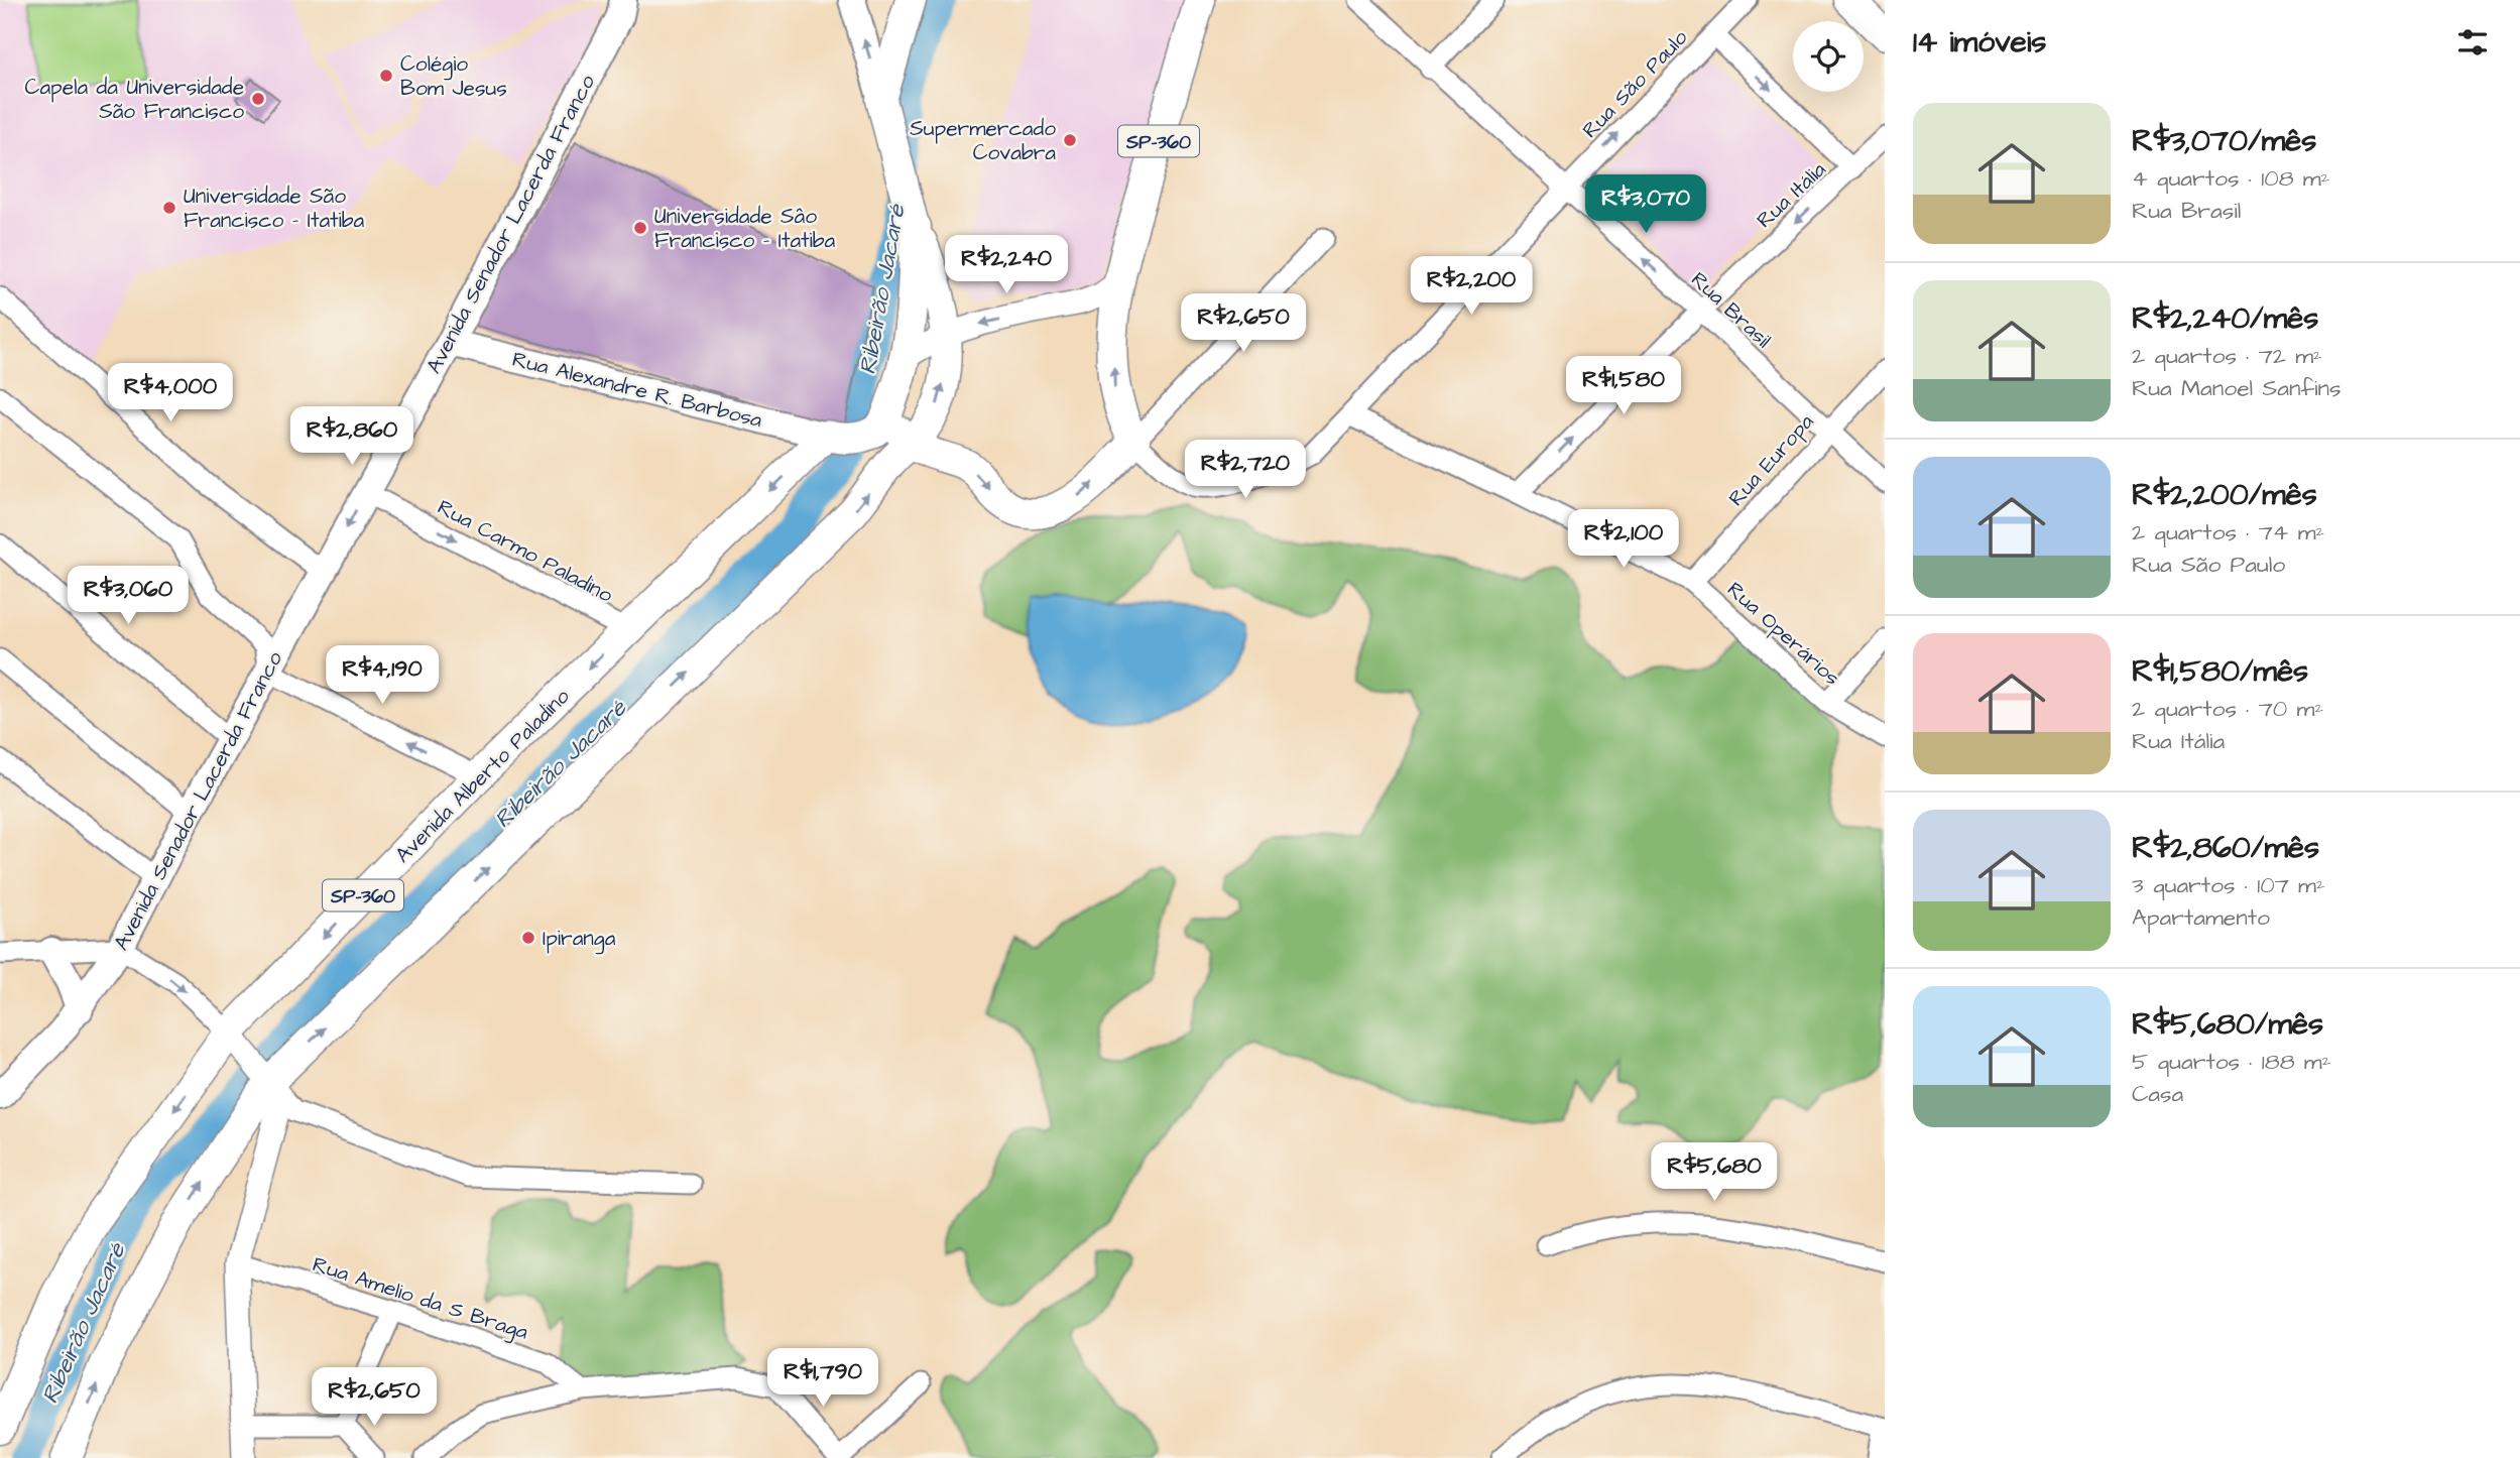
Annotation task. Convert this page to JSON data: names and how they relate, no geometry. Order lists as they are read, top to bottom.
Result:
{
  "streets": {
    "main road": [
      "SP-360",
      "Avenida Senador Lacerda Franco",
      "Rua Alexandre R. Barbosa",
      "Avenida Alberto Paladino"
    ],
    "street": [
      "Rua São Paulo",
      "Rua Itália",
      "Rua Brasil",
      "Rua Europa",
      "Rua Carmo Paladino",
      "Rua Operários",
      "Rua Amelio da S Braga"
    ]
  },
  "crossings": [
    ["Rua São Paulo", "SP-360"],
    ["Rua São Paulo", "Rua Brasil"],
    ["Rua São Paulo", "Rua Operários"],
    ["Rua Itália", "Rua Brasil"],
    ["Rua Itália", "Rua Operários"],
    ["Avenida Senador Lacerda Franco", "Rua Alexandre R. Barbosa"],
    ["Avenida Senador Lacerda Franco", "Rua Carmo Paladino"],
    ["Rua Brasil", "Rua Europa"],
    ["Rua Alexandre R. Barbosa", "Avenida Alberto Paladino"],
    ["Rua Europa", "Rua Operários"],
    ["Rua Carmo Paladino", "Avenida Alberto Paladino"]
  ],
  "one_way": ["Rua Carmo Paladino"],
  "water": ["Ribeirão Jacaré"],
  "places": [
    "Colégio Bom Jesus",
    "Capela da Universidade São Francisco",
    "Supermercado Covabra",
    "Universidade São Francisco - Itatiba",
    "Universidade Sâo Francisco - Itatiba",
    "Ipiranga"
  ],
  "page": {
    "heading": "14 imóveis",
    "list": [
      {
        "name": "R$3,070/mês",
        "note": "4 quartos · 108 m² · Rua Brasil"
      },
      {
        "name": "R$2,240/mês",
        "note": "2 quartos · 72 m² · Rua Manoel Sanfins"
      },
      {
        "name": "R$2,200/mês",
        "note": "2 quartos · 74 m² · Rua São Paulo"
      },
      {
        "name": "R$1,580/mês",
        "note": "2 quartos · 70 m² · Rua Itália"
      },
      {
        "name": "R$2,860/mês",
        "note": "3 quartos · 107 m² · Apartamento"
      },
      {
        "name": "R$5,680/mês",
        "note": "5 quartos · 188 m² · Casa"
      }
    ],
    "price": [
      "R$3,070",
      "R$2,240",
      "R$2,200",
      "R$2,650",
      "R$1,580",
      "R$4,000",
      "R$2,860",
      "R$2,720",
      "R$2,100",
      "R$3,060",
      "R$4,190",
      "R$5,680",
      "R$1,790",
      "R$2,650"
    ]
  }
}
